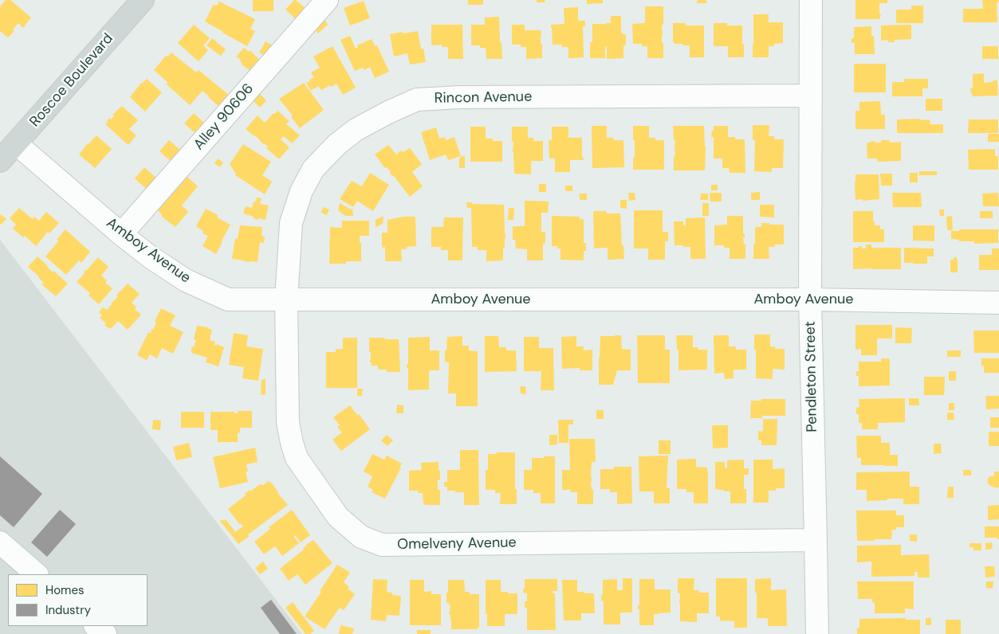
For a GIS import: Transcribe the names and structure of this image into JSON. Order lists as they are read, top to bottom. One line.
{"streets":{"main road":["Roscoe Boulevard"],"street":["Rincon Avenue","Alley 90606","Amboy Avenue","Pendleton Street","Omelveny Avenue"]},"crossings":[["Roscoe Boulevard","Amboy Avenue"],["Rincon Avenue","Amboy Avenue"],["Rincon Avenue","Pendleton Street"],["Rincon Avenue","Omelveny Avenue"],["Alley 90606","Amboy Avenue"],["Amboy Avenue","Pendleton Street"],["Amboy Avenue","Omelveny Avenue"],["Pendleton Street","Omelveny Avenue"]],"legend":["Homes","Industry"]}
